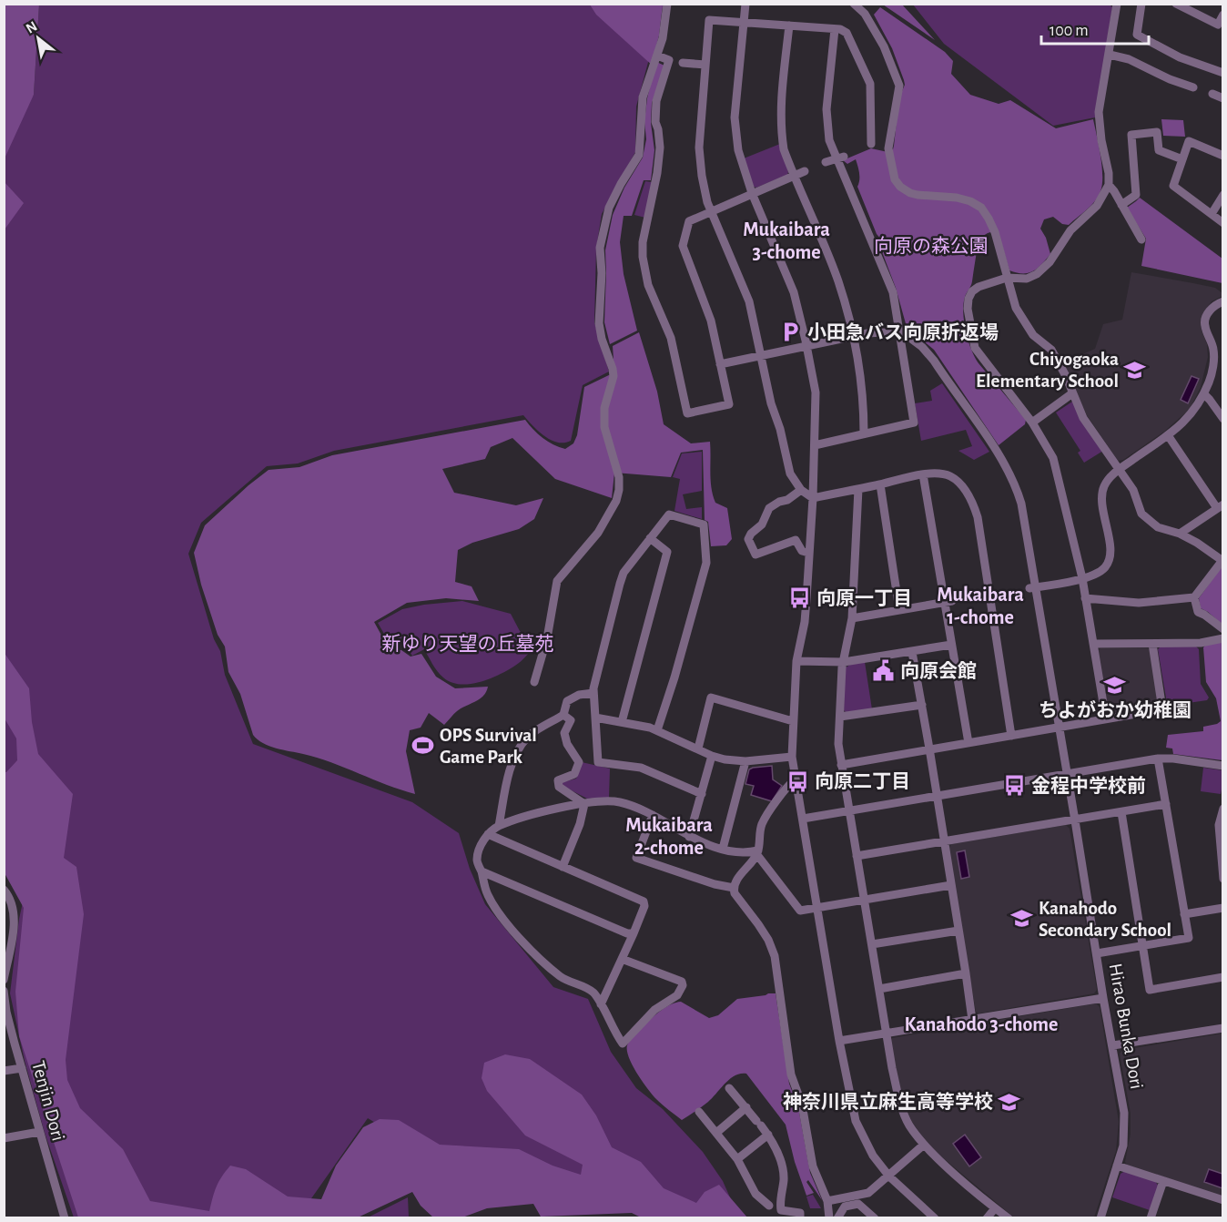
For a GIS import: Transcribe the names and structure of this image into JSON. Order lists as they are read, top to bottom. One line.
{"streets":{"street":["Hirao Bunka Dori","Tenjin Dori"]},"districts":["Mukaibara 3-chome","Mukaibara 1-chome","Mukaibara 2-chome","Kanahodo 3-chome"],"parks":["向原の森公園","新ゆり天望の丘墓苑"],"places":{"parking":["小田急バス向原折返場"],"school or university":["Chiyogaoka Elementary School","ちよがおか幼稚園","Kanahodo Secondary School","神奈川県立麻生高等学校"],"bus stop":["向原一丁目","向原二丁目","金程中学校前"],"public building":["向原会館"],"sports":["OPS Survival Game Park"]},"scale_bar":"100 m","north":"top left"}
